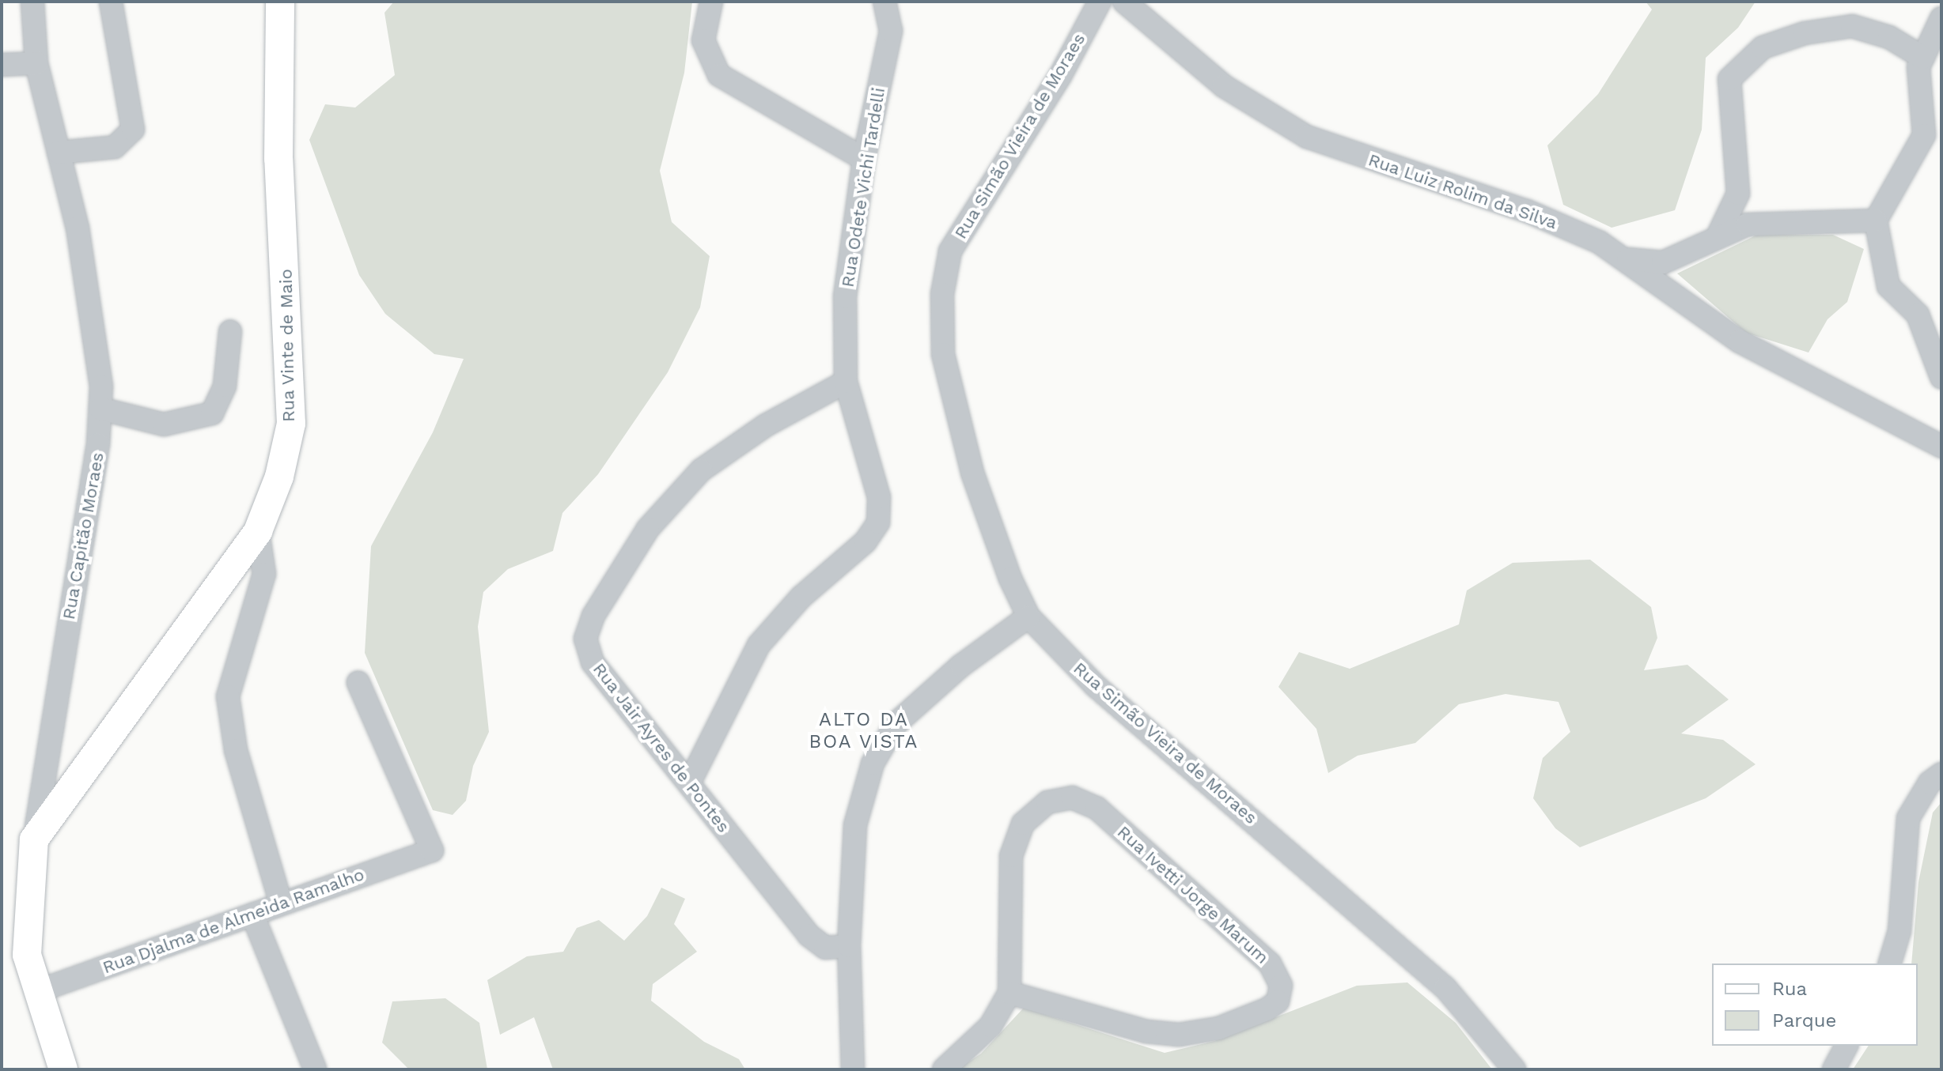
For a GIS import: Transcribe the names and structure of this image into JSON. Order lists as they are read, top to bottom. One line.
{"streets":{"main road":["Rua Vinte de Maio","Rua Capitão Moraes"],"street":["Rua Simão Vieira de Moraes","Rua Odete Vichi Tardelli","Rua Luiz Rolim da Silva","Rua Jair Ayres de Pontes","Rua Ivetti Jorge Marum","Rua Djalma de Almeida Ramalho"]},"crossings":[["Rua Odete Vichi Tardelli","Rua Jair Ayres de Pontes"],["Rua Vinte de Maio","Rua Capitão Moraes"],["Rua Capitão Moraes","Rua Djalma de Almeida Ramalho"]],"districts":["ALTO DA BOA VISTA"],"legend":["Rua","Parque"]}
